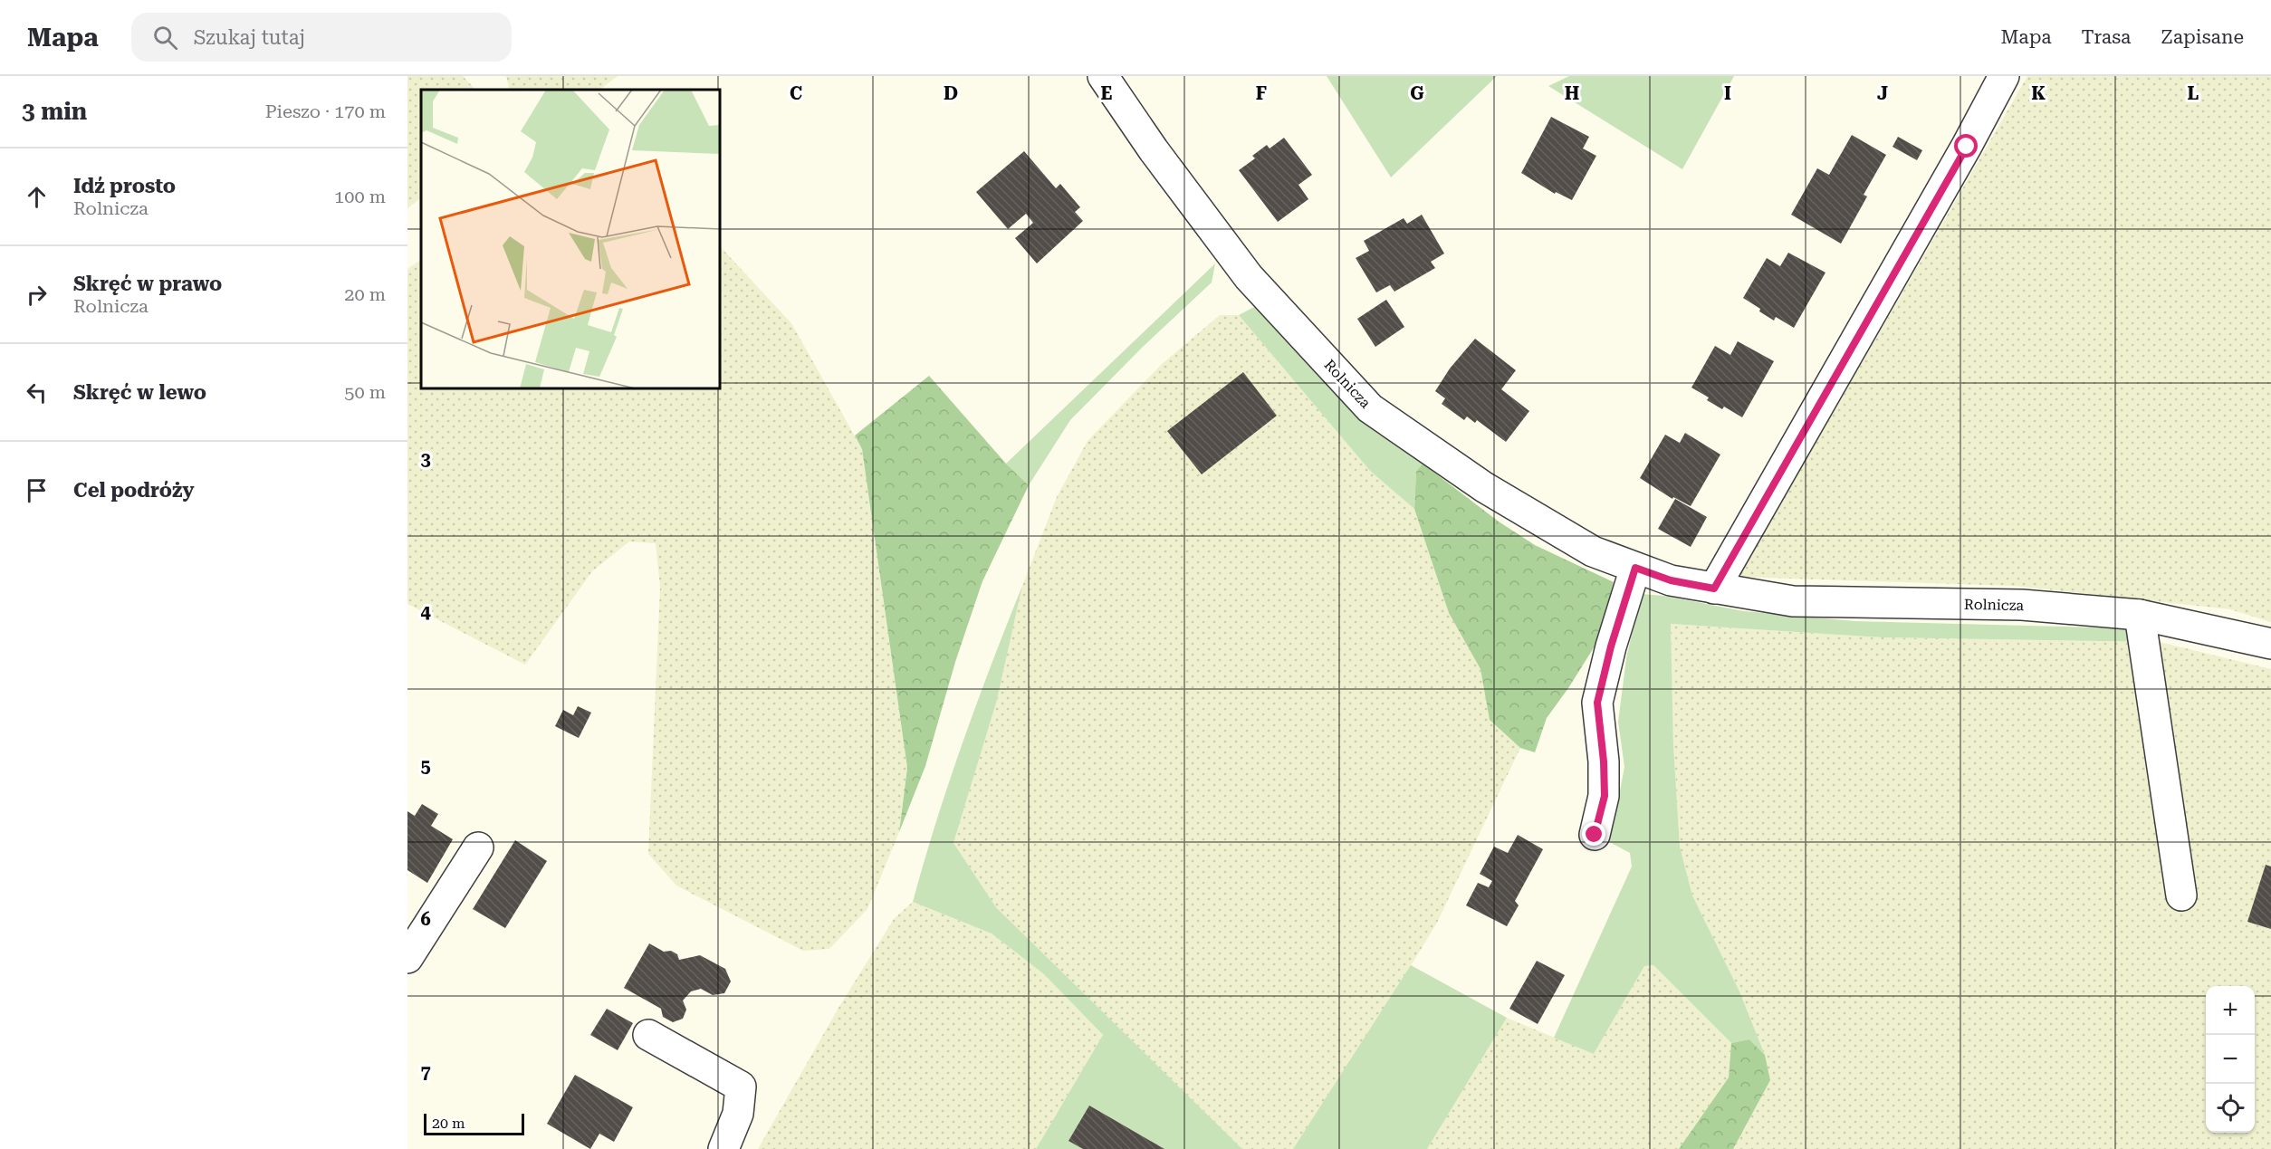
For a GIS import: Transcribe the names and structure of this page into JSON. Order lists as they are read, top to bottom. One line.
{"streets":{"street":["Rolnicza"]},"scale_bar":"20 m","page":{"header":"Mapa","search":"Szukaj tutaj","nav":["Mapa","Trasa","Zapisane"],"heading":["3 min","Pieszo · 170 m"],"list":[["Idź prosto","Rolnicza","100 m"],["Skręć w prawo","Rolnicza","20 m"],["Skręć w lewo","50 m"],"Cel podróży"],"map_buttons":["+","−"],"scale":"20 m"},"grid":{"columns":["C","D","E","F","G","H","I","J","K","L"],"rows":["3","4","5","6","7"]}}
